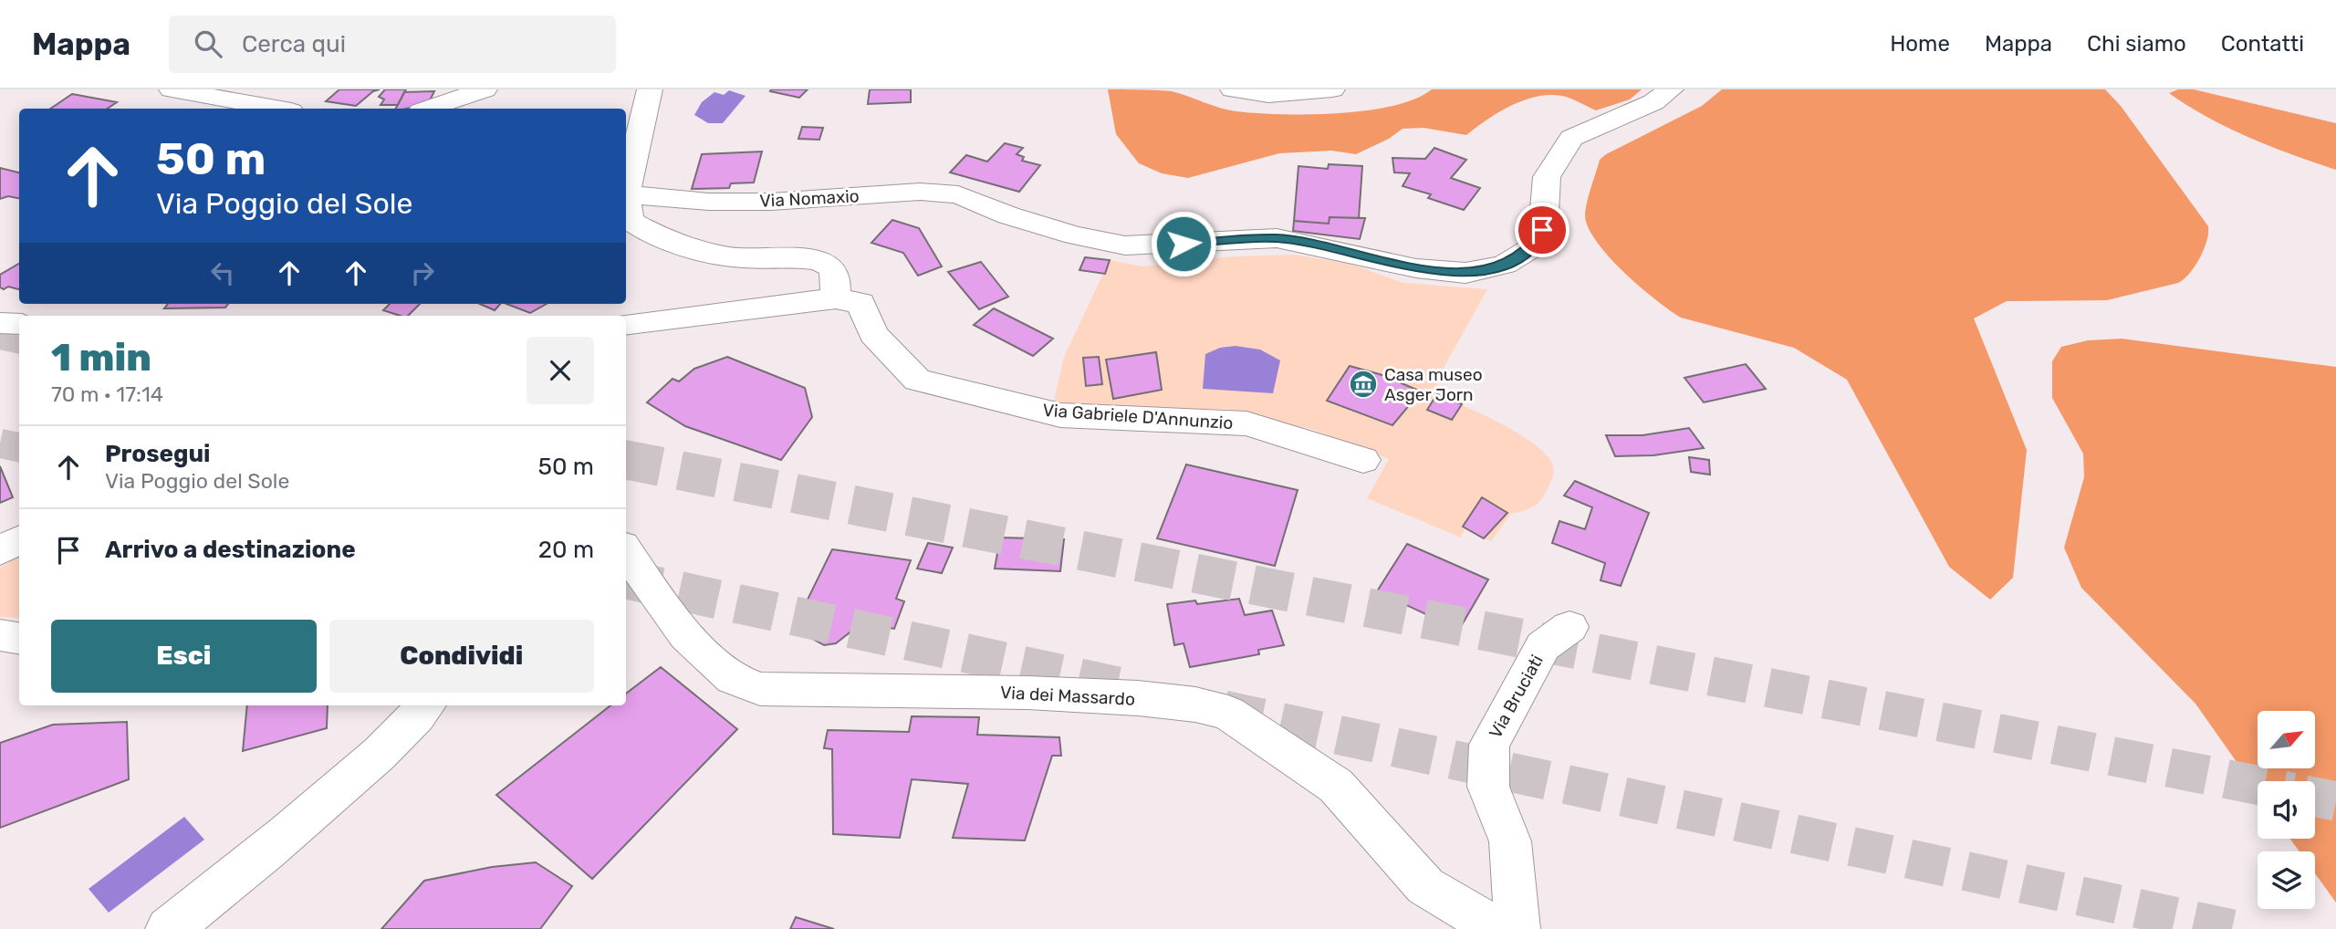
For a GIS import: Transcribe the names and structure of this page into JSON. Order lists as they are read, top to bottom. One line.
{"streets":{"street":["Via Nomaxio","Via Gabriele D'Annunzio","Via dei Massardo","Via Bruciati"]},"places":{"museum":["Casa museo Asger Jorn"]},"north":"top right","page":{"header":"Mappa","search":"Cerca qui","nav":["Home","Mappa","Chi siamo","Contatti"],"turn":["50 m","Via Poggio del Sole"],"heading":["1 min","70 m · 17:14"],"list":[{"name":"Prosegui","note":"Via Poggio del Sole","value":"50 m"},{"name":"Arrivo a destinazione","value":"20 m"}],"buttons":["Esci","Condividi"]}}
